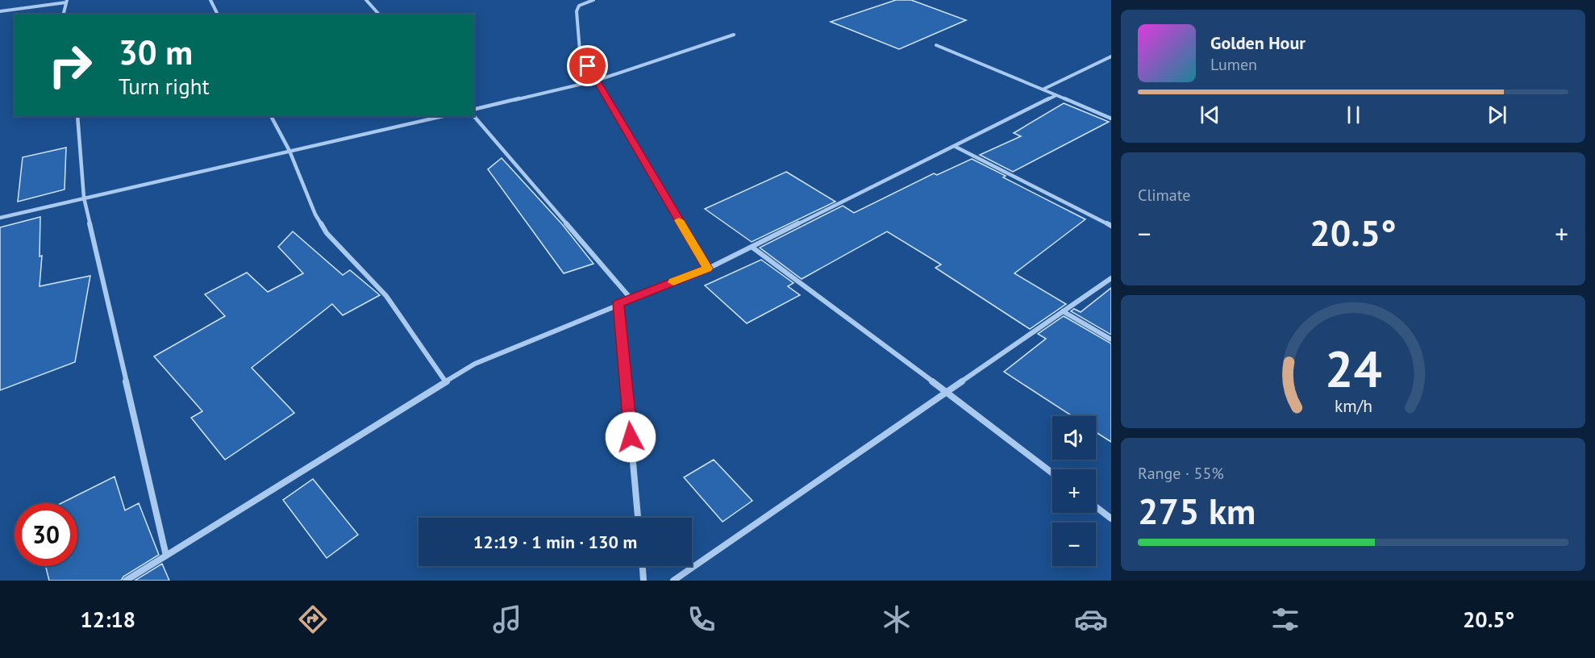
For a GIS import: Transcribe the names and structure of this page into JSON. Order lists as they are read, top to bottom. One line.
{"page":{"turn":["30 m","Turn right"],"song":["Golden Hour","Lumen"],"tile":["Climate",["Range · 55%","275 km"]],"heat":["−","20.5°","+"],"map_buttons":["+","−"],"limit":"30","trip":"12:19 · 1 min · 130 m","tabs":["12:18","20.5°"],"gauge":["24","km/h"]}}
